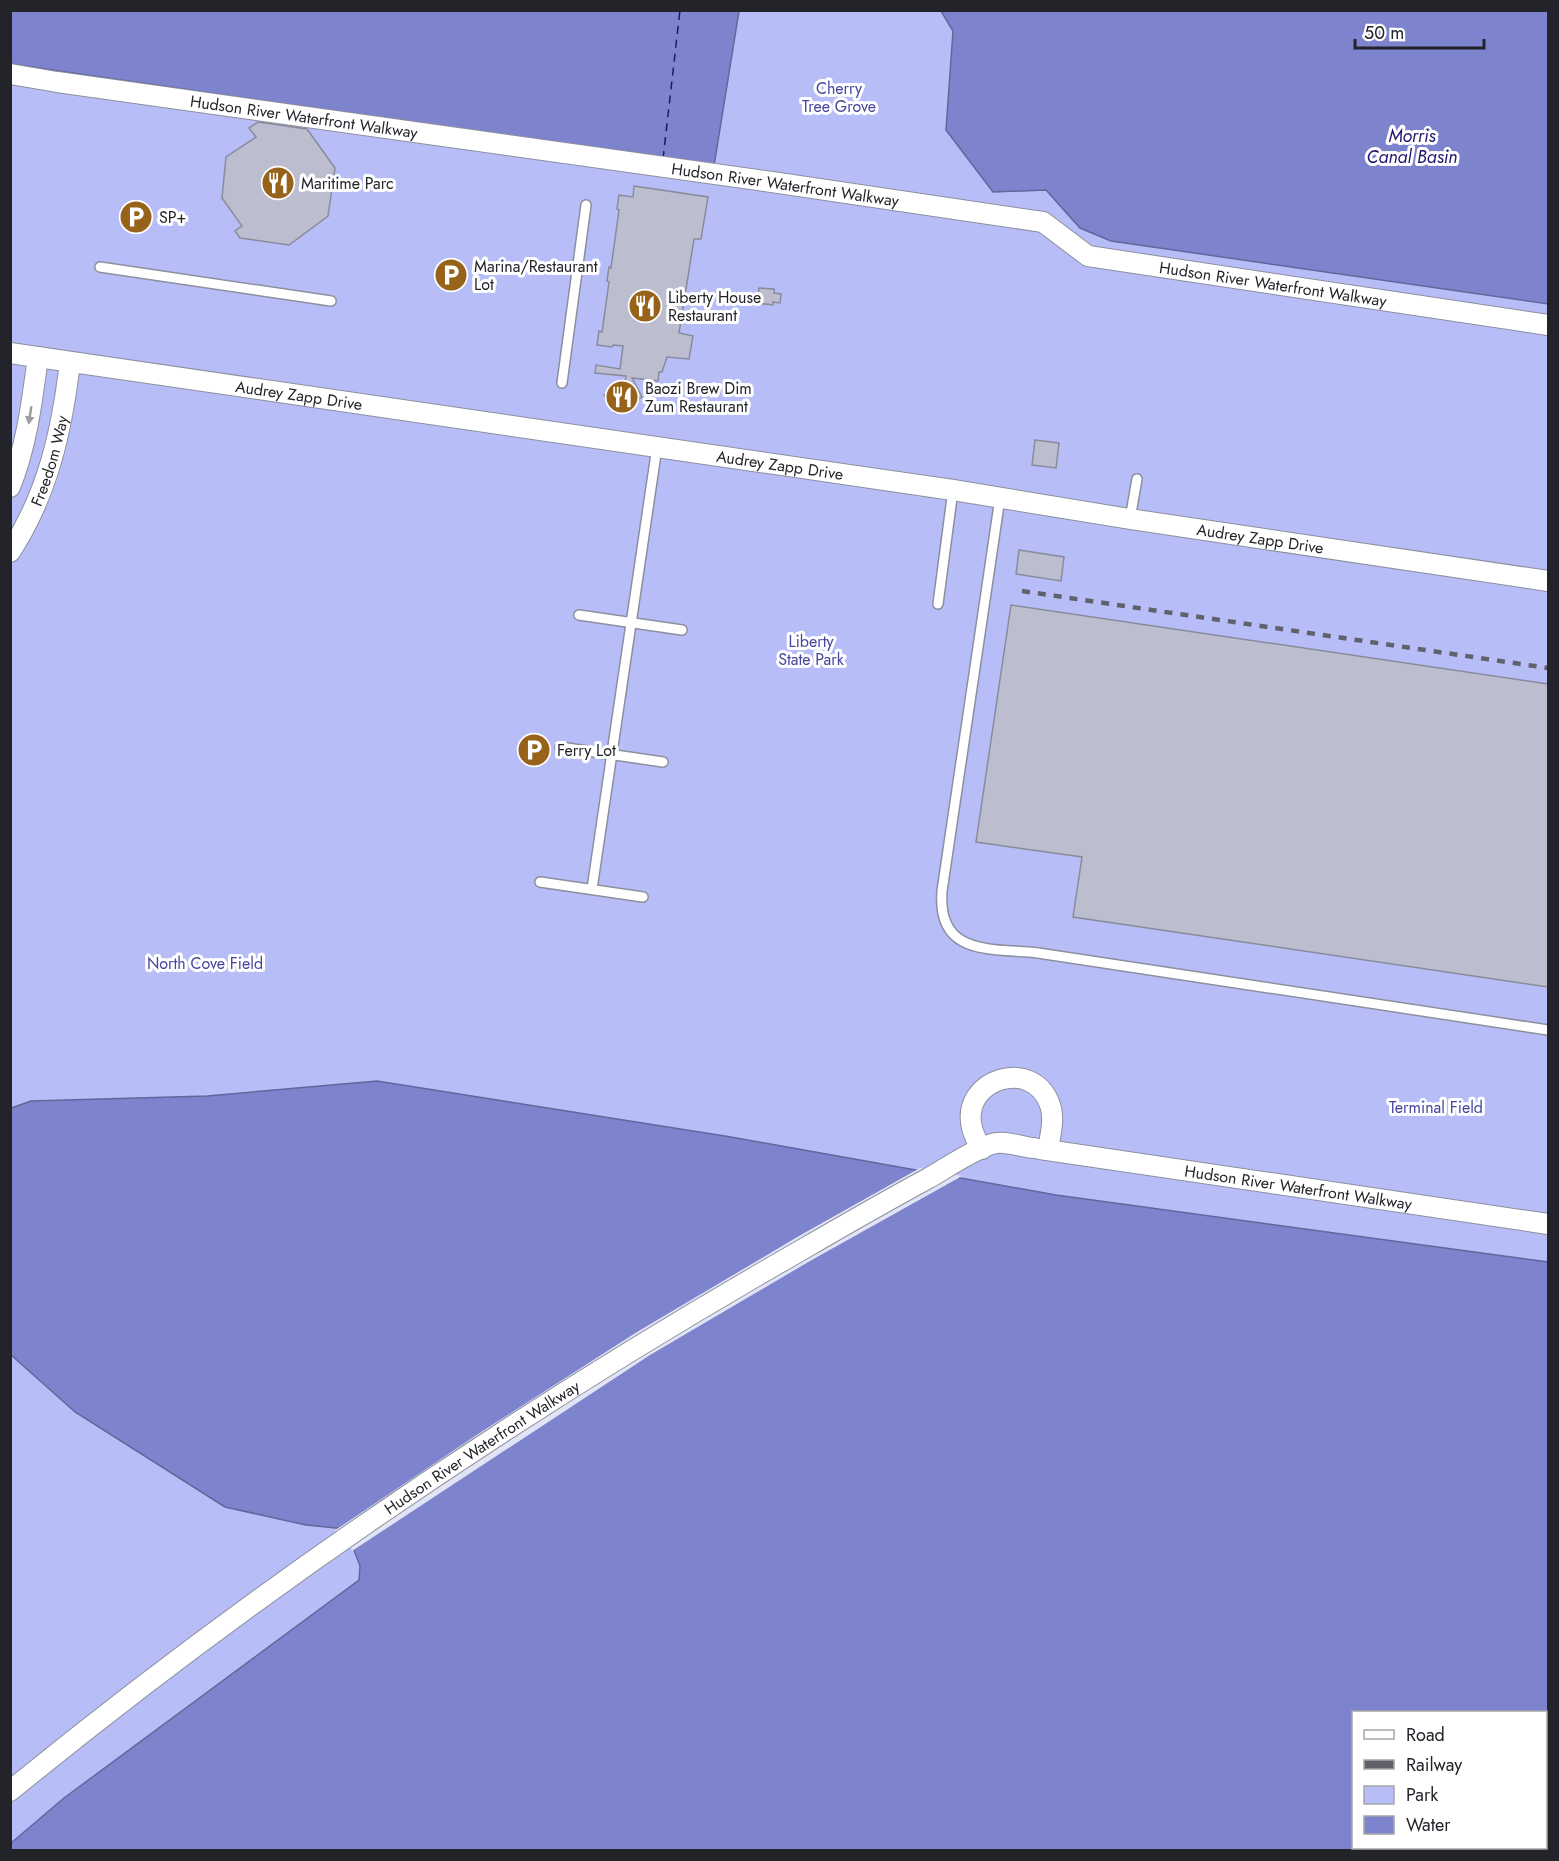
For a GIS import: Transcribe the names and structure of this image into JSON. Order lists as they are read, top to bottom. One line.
{"streets":{"street":["Hudson River Waterfront Walkway","Audrey Zapp Drive","Freedom Way"]},"crossings":[["Audrey Zapp Drive","Freedom Way"]],"water":["Morris Canal Basin"],"parks":["Cherry Tree Grove","Liberty State Park","North Cove Field","Terminal Field"],"places":{"restaurant":["Maritime Parc","Liberty House Restaurant","Baozi Brew Dim Zum Restaurant"],"parking":["SP+","Marina/Restaurant Lot","Ferry Lot"]},"legend":["Road","Railway","Park","Water"],"scale_bar":"50 m"}
